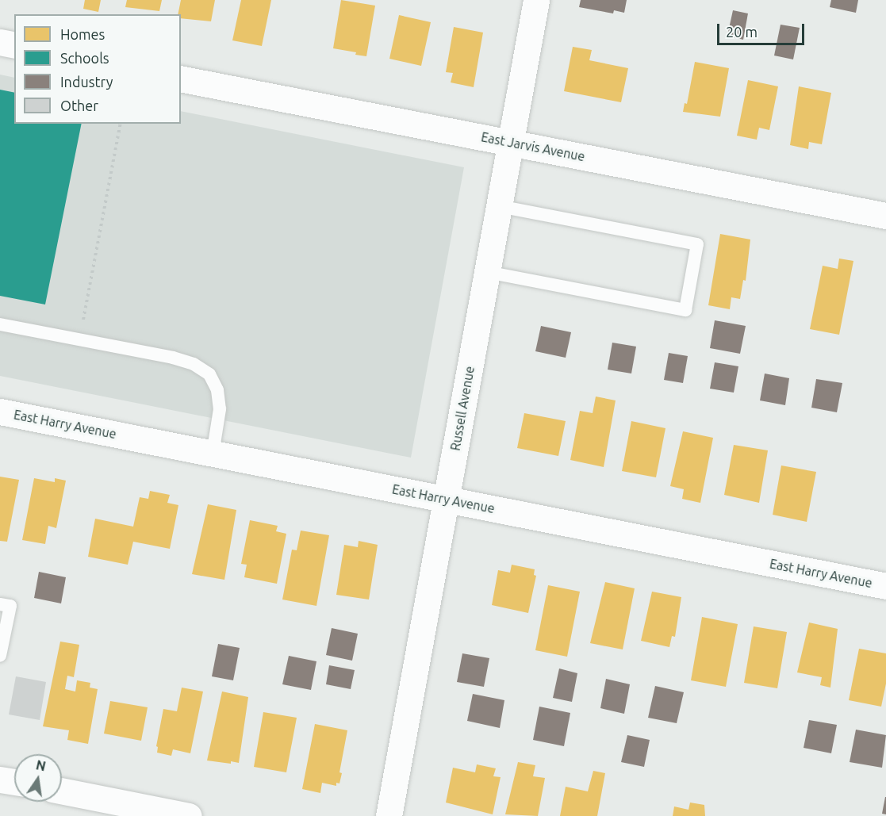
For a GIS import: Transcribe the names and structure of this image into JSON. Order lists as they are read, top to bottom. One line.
{"streets":{"street":["East Jarvis Avenue","Russell Avenue","East Harry Avenue"]},"crossings":[["East Jarvis Avenue","Russell Avenue"],["Russell Avenue","East Harry Avenue"]],"legend":["Homes","Schools","Industry","Other"],"scale_bar":"20 m","north":"top"}
